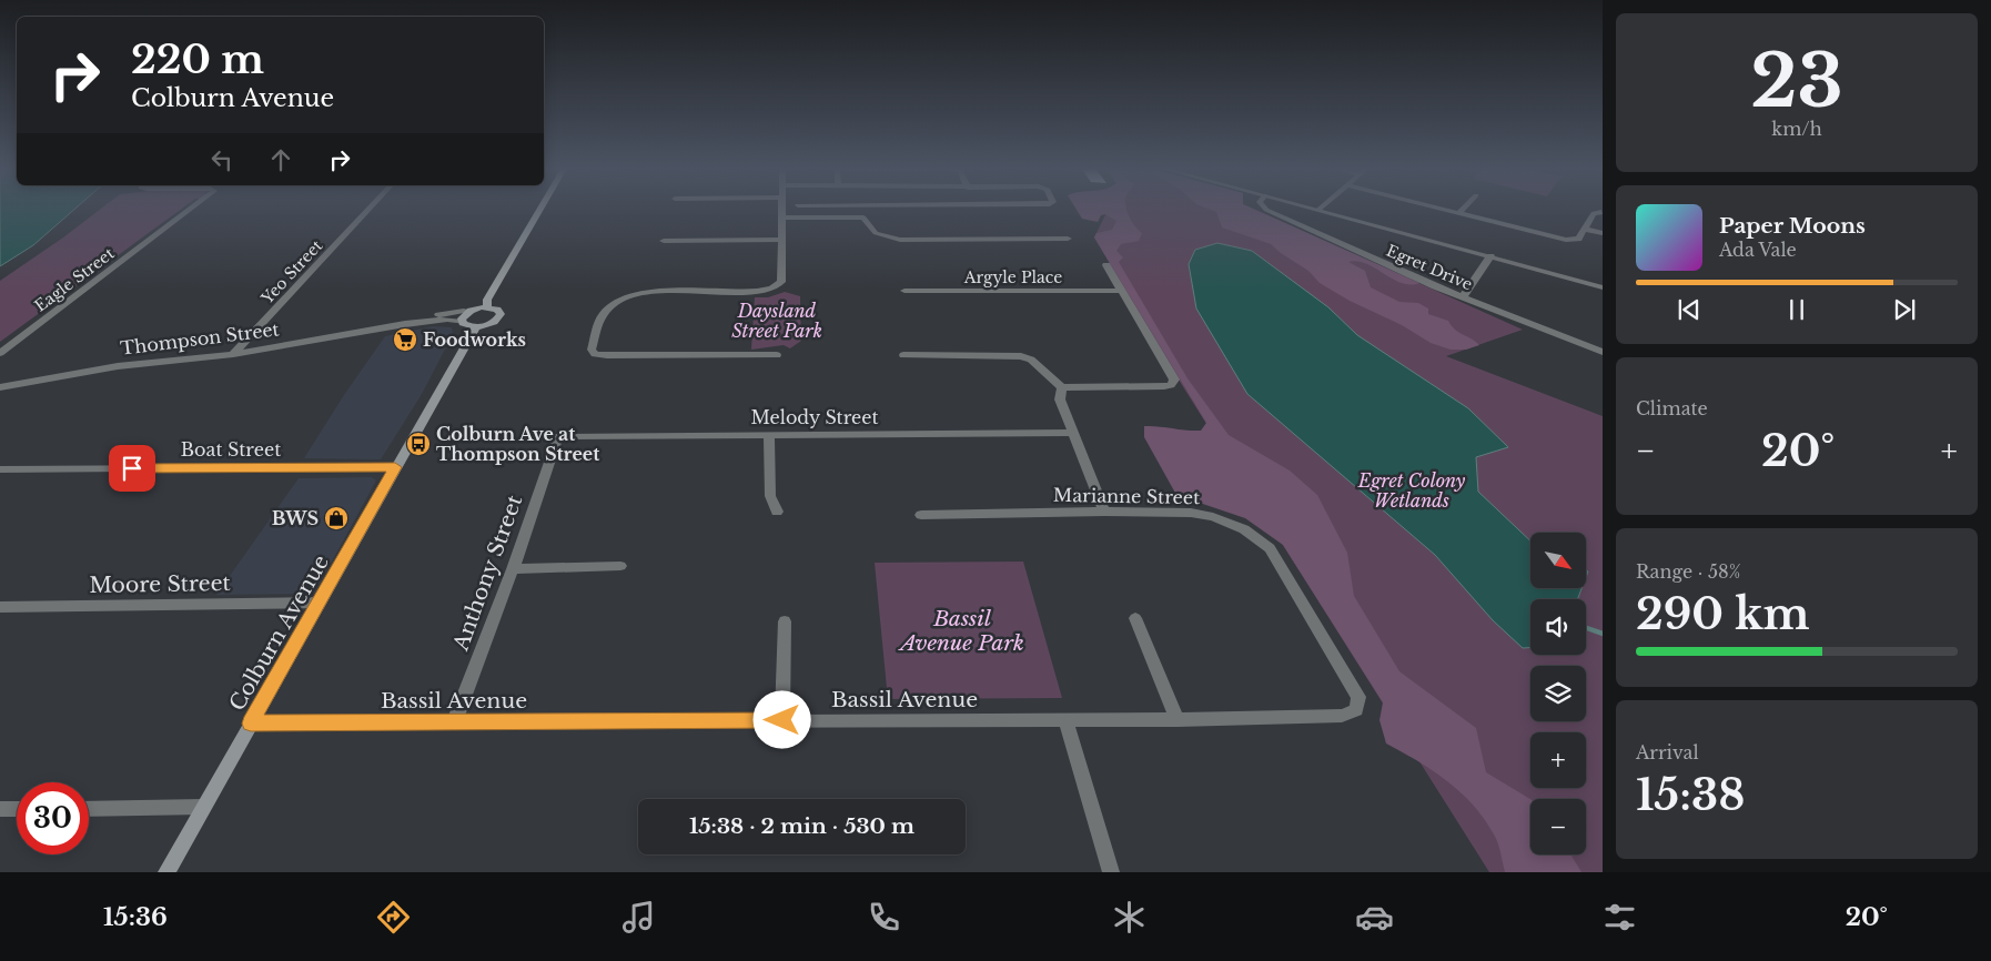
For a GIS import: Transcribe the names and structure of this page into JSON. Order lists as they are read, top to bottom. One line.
{"streets":{"main road":["Colburn Avenue"],"street":["Egret Drive","Yeo Street","Argyle Place","Eagle Street","Thompson Street","Melody Street","Boat Street","Marianne Street","Anthony Street","Moore Street","Bassil Avenue"]},"crossings":[["Yeo Street","Thompson Street"],["Melody Street","Anthony Street"],["Boat Street","Colburn Avenue"],["Marianne Street","Bassil Avenue"],["Anthony Street","Bassil Avenue"],["Moore Street","Colburn Avenue"],["Colburn Avenue","Bassil Avenue"]],"parks":["Daysland Street Park","Egret Colony Wetlands","Bassil Avenue Park"],"places":{"supermarket":["Foodworks"],"bus stop":["Colburn Ave at Thompson Street"],"shop":["BWS"]},"north":"bottom right","page":{"tile":[["23","km/h"],"Climate",["Range · 58%","290 km"],["Arrival","15:38"]],"turn":["220 m","Colburn Avenue"],"song":["Paper Moons","Ada Vale"],"heat":["−","20°","+"],"map_buttons":["+","−"],"limit":"30","trip":"15:38 · 2 min · 530 m","tabs":["15:36","20°"]}}
